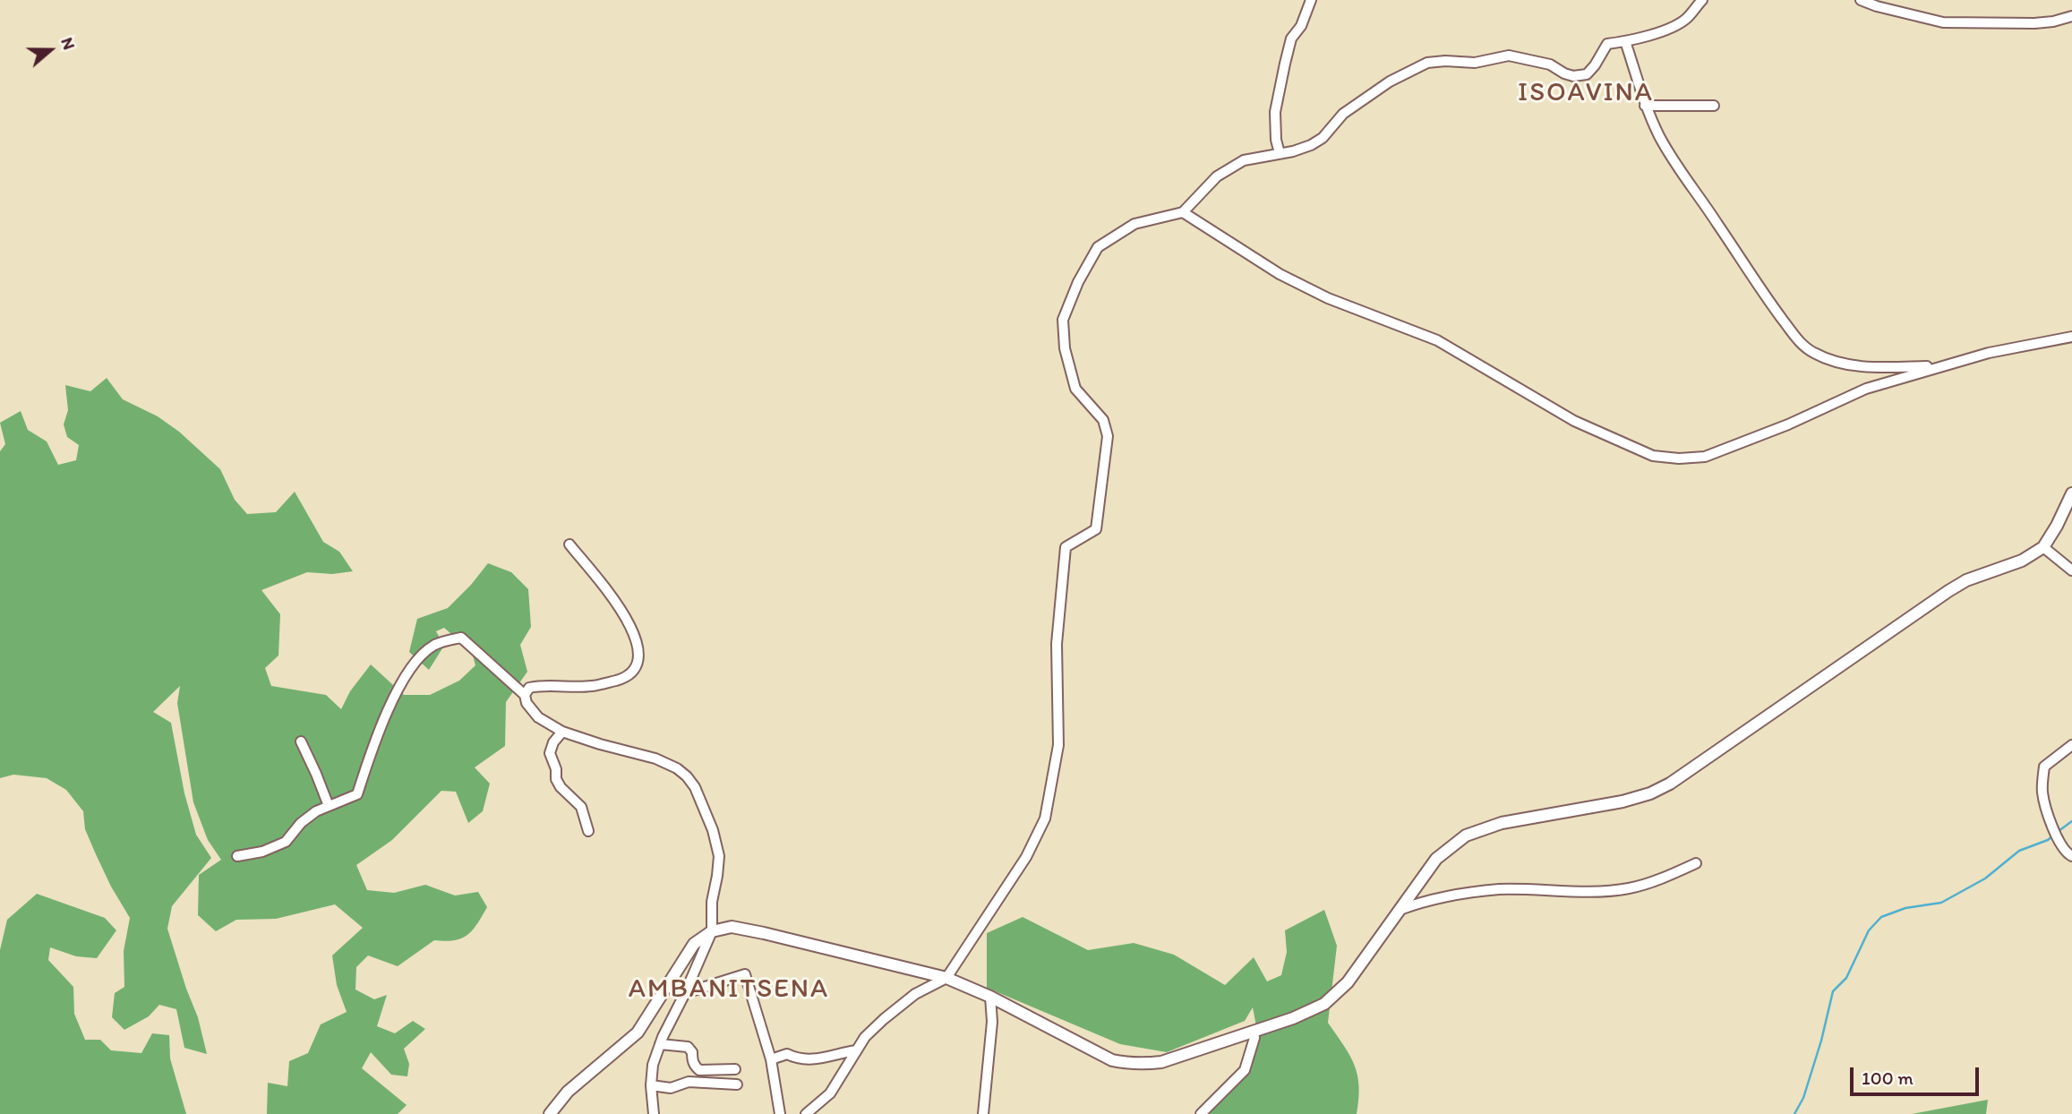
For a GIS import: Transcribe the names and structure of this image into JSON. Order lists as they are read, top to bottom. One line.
{"districts":["ISOAVINA","AMBANITSENA"],"scale_bar":"100 m","north":"right"}
